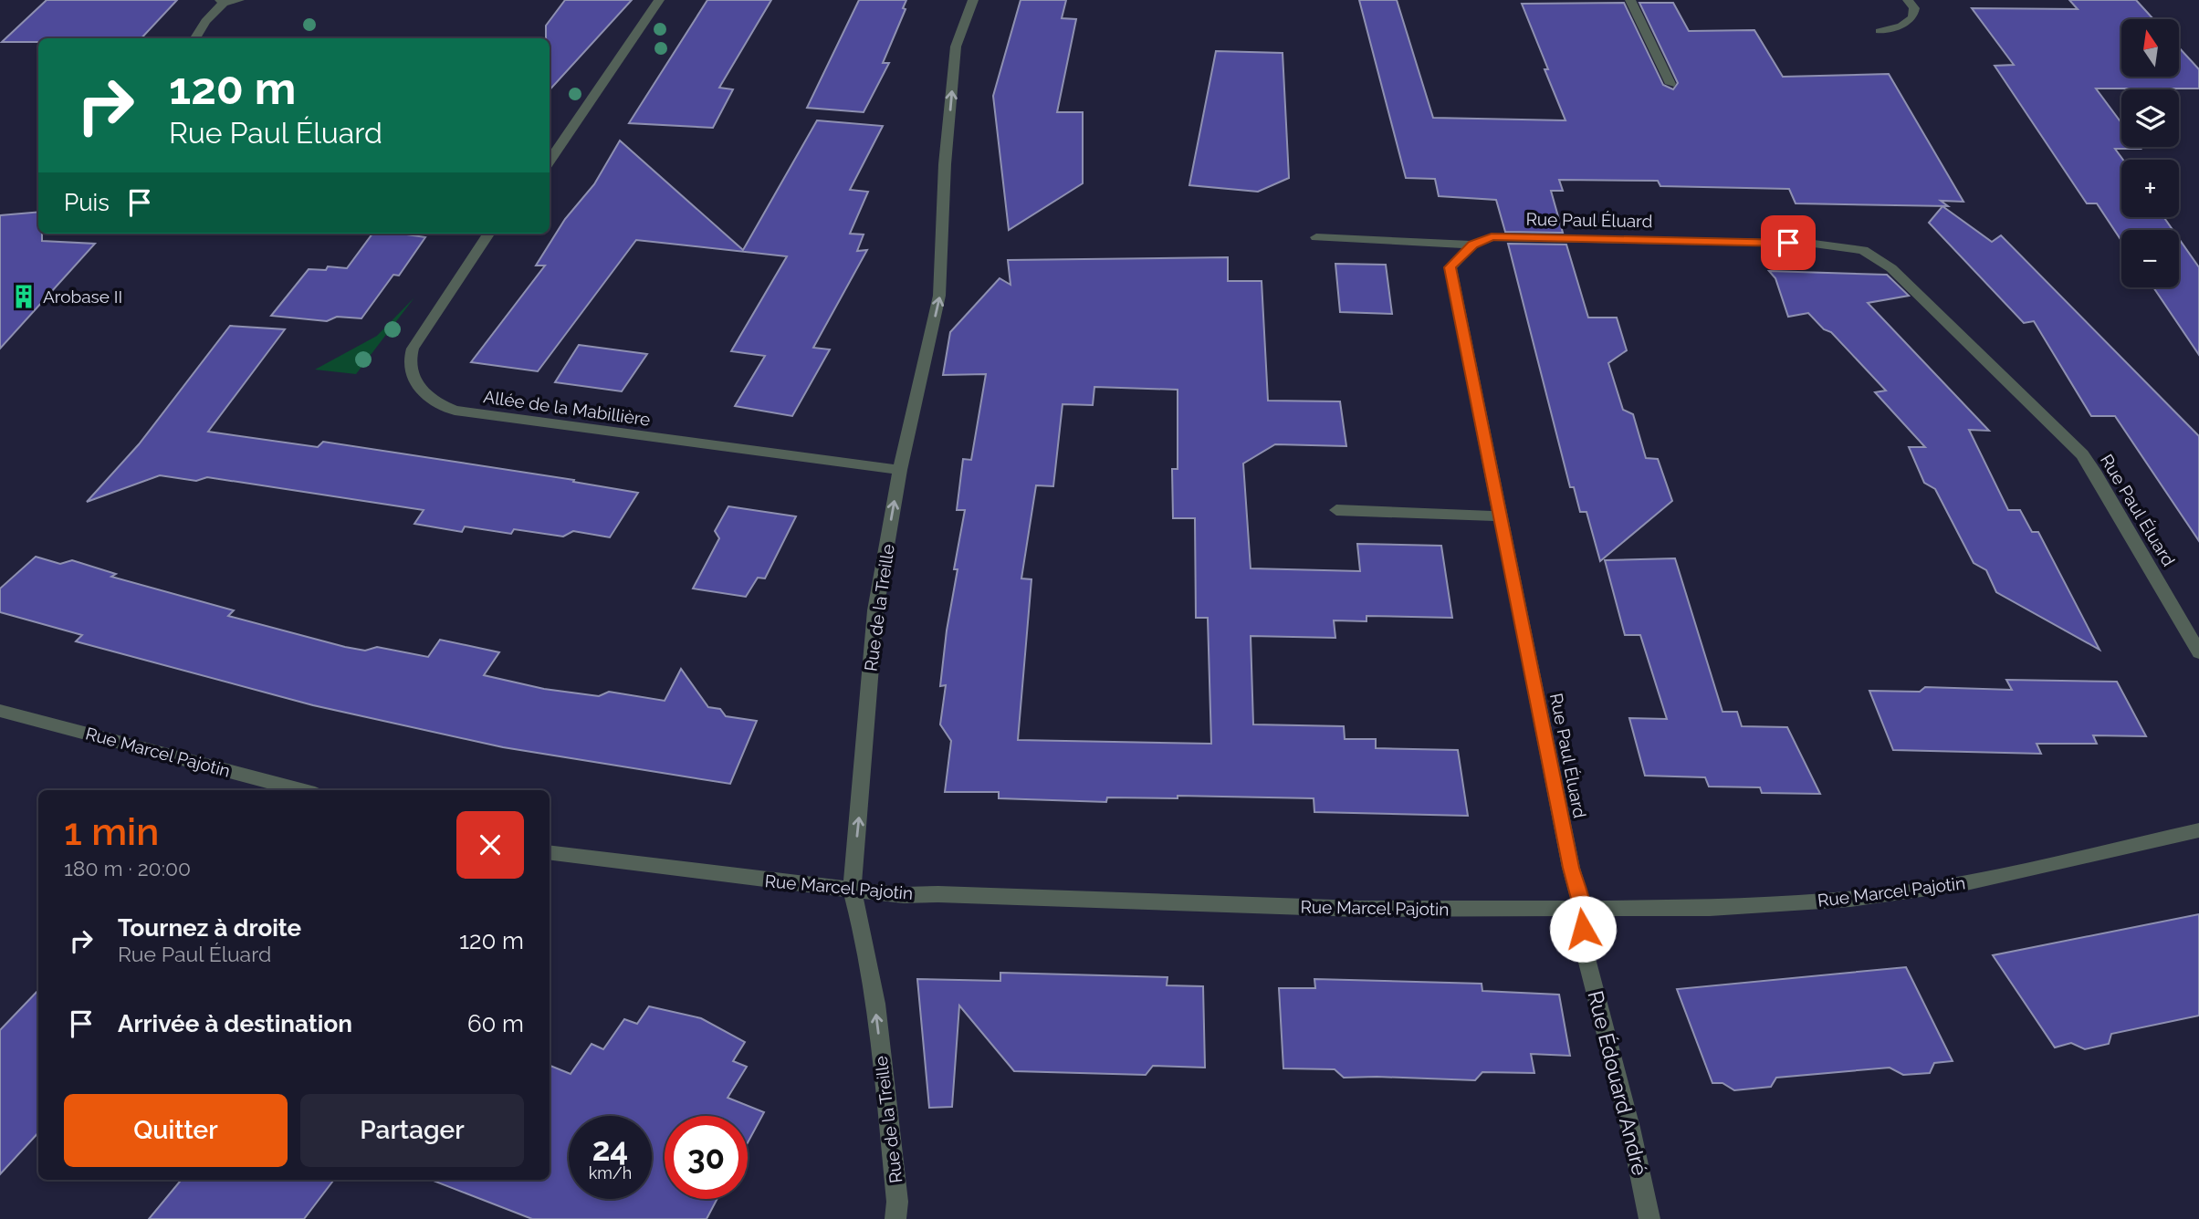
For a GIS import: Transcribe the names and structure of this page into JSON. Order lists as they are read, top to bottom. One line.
{"streets":{"street":["Rue Paul Éluard","Allée de la Mabillière","Rue de la Treille","Rue Marcel Pajotin","Rue Édouard André"]},"crossings":[["Rue Paul Éluard","Rue Marcel Pajotin"],["Rue Paul Éluard","Rue Édouard André"],["Allée de la Mabillière","Rue de la Treille"],["Rue de la Treille","Rue Marcel Pajotin"],["Rue Marcel Pajotin","Rue Édouard André"]],"one_way":["Rue de la Treille"],"places":{"building":["Arobase II"]},"north":"top","page":{"map_buttons":["+","−"],"turn":["120 m","Rue Paul Éluard"],"then":"Puis","heading":["1 min","180 m · 20:00"],"list":[{"name":"Tournez à droite","note":"Rue Paul Éluard","value":"120 m"},{"name":"Arrivée à destination","value":"60 m"}],"buttons":["Quitter","Partager"],"speed":"24 km/h","limit":"30"}}
